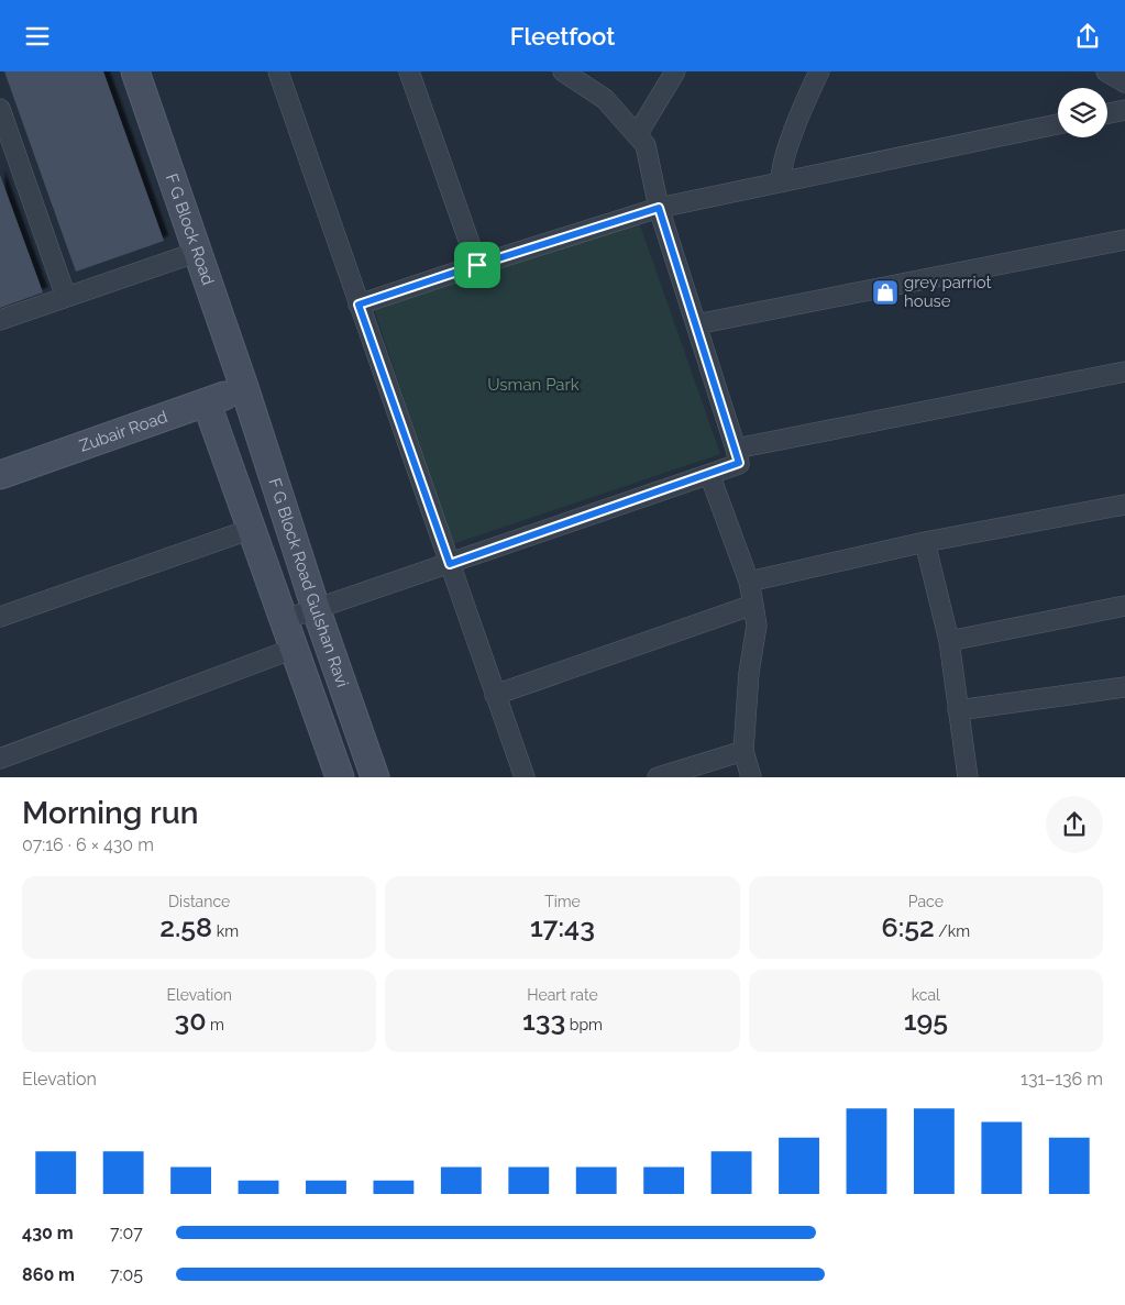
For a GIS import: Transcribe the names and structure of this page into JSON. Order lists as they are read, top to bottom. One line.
{"streets":{"street":["F G Block Road","Zubair Road","F G Block Road Gulshan Ravi"]},"crossings":[["F G Block Road","Zubair Road"],["F G Block Road","F G Block Road Gulshan Ravi"],["Zubair Road","F G Block Road Gulshan Ravi"]],"parks":["Usman Park"],"places":{"shop":["grey parriot house"]},"page":{"header":"Fleetfoot","heading":["Morning run","07:16 · 6 × 430 m"],"stats":[["Distance","2.58 km"],["Time","17:43"],["Pace","6:52 /km"],["Elevation","30 m"],["Heart rate","133 bpm"],["kcal","195"]],"chart":["Elevation","131–136 m"],"list":[{"name":"430 m","note":"7:07"},{"name":"860 m","note":"7:05"}]}}
